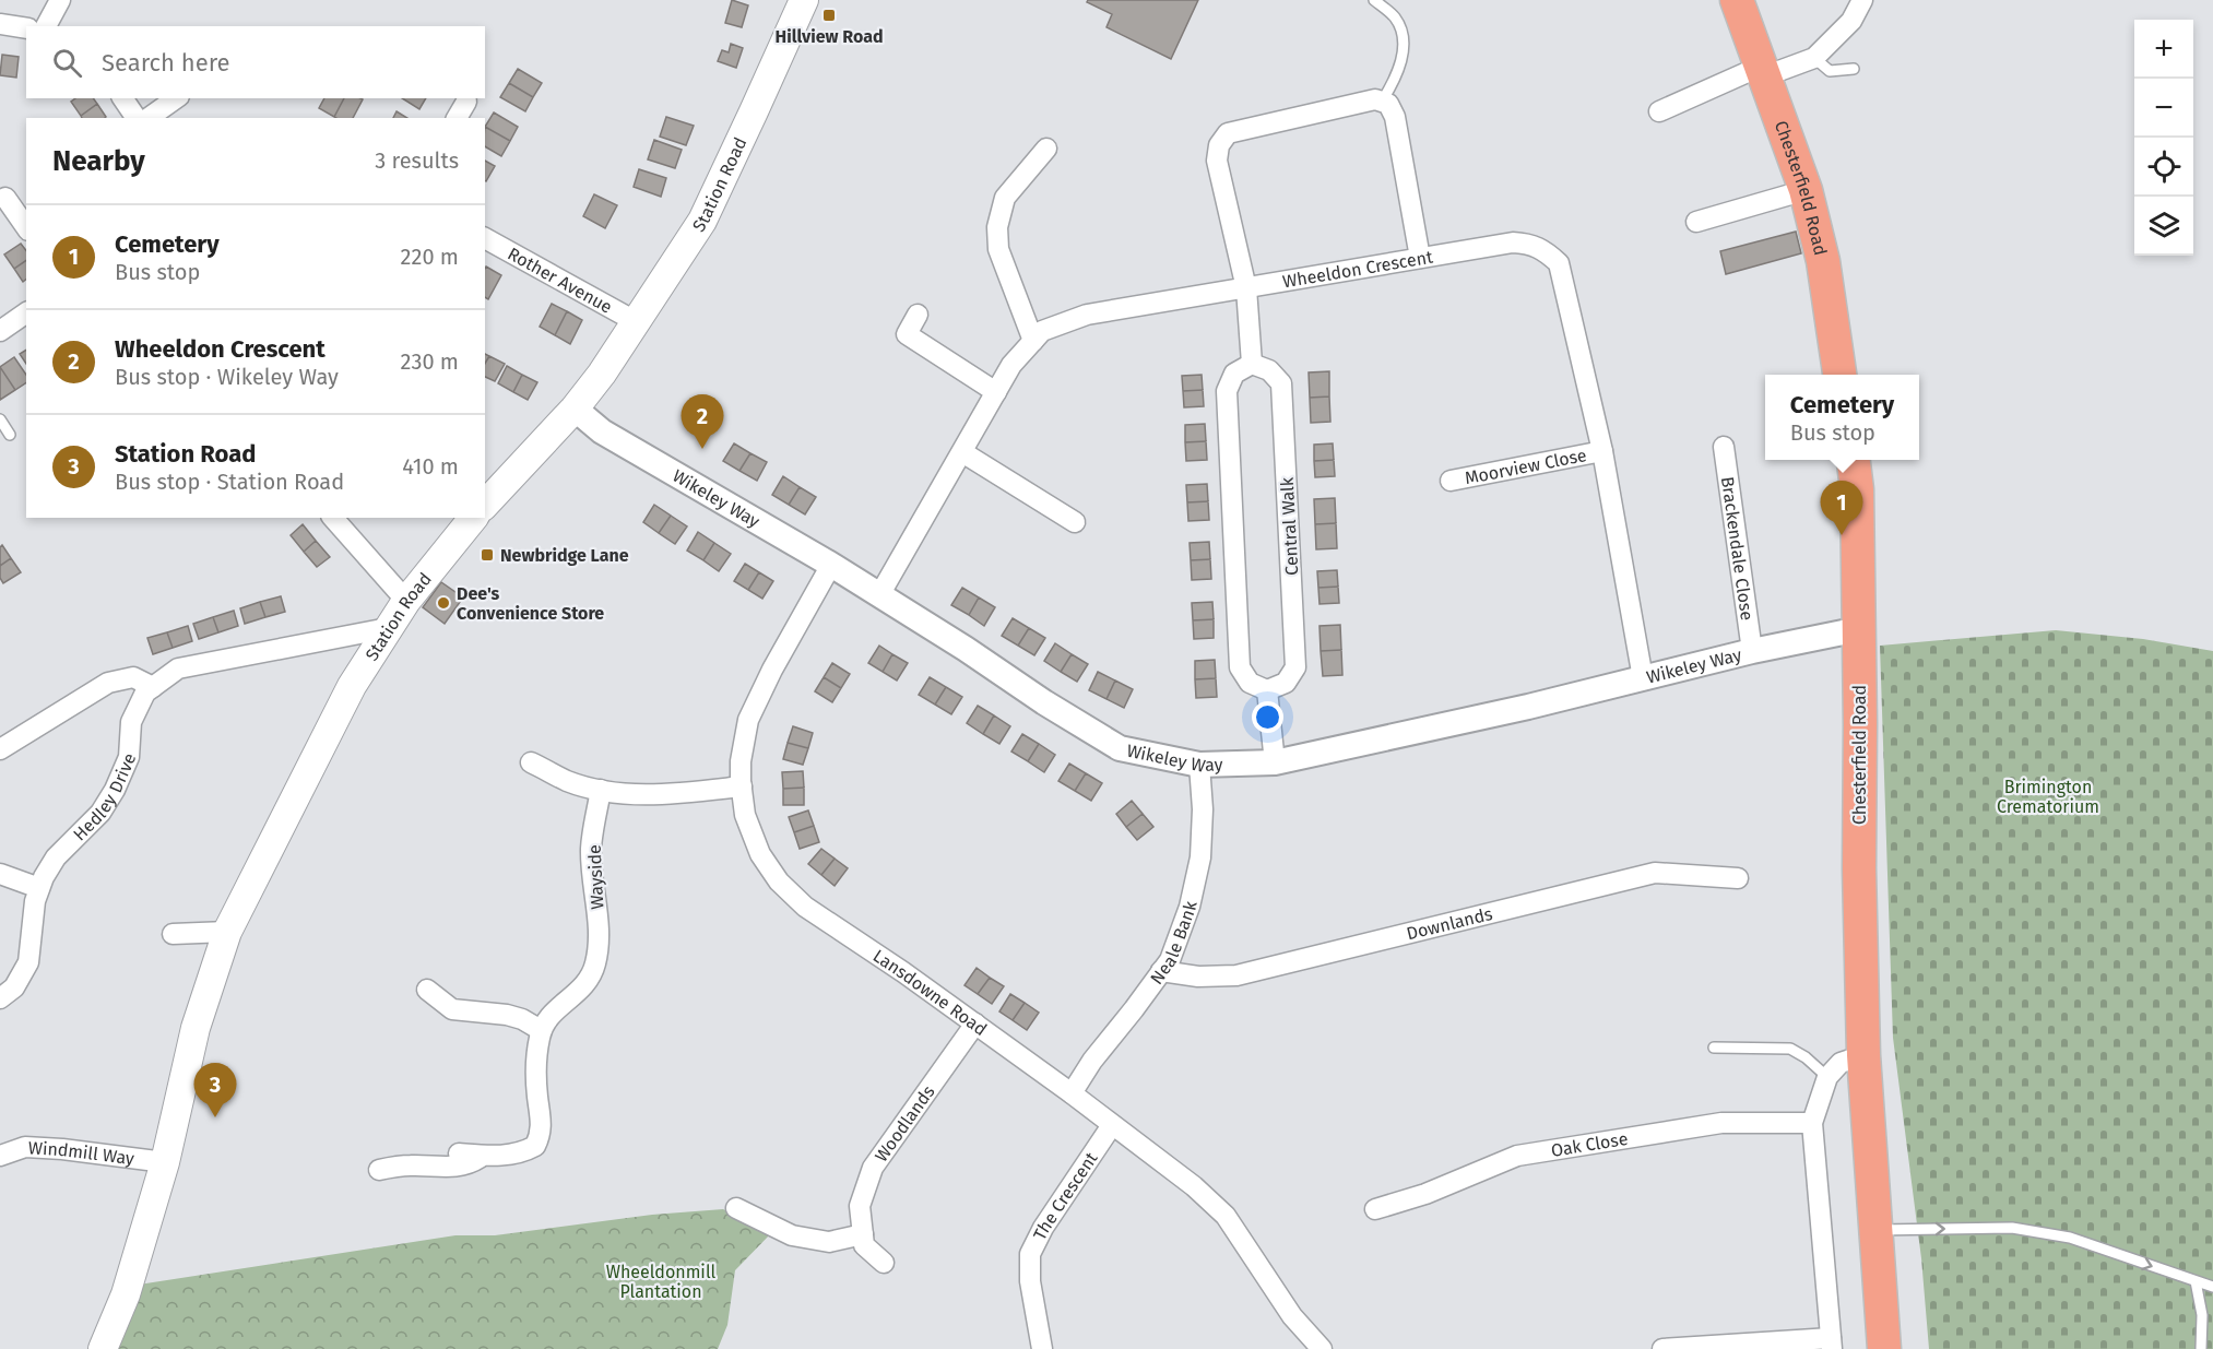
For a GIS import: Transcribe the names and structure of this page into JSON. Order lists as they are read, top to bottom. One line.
{"streets":{"highway":["Chesterfield Road"],"main road":["Station Road"],"street":["Wheeldon Crescent","Rother Avenue","Moorview Close","Wikeley Way","Central Walk","Brackendale Close","Hedley Drive","Wayside","Downlands","Neale Bank","Lansdowne Road","Woodlands","Oak Close","Windmill Way","The Crescent"]},"crossings":[["Station Road","Rother Avenue"],["Station Road","Wikeley Way"],["Station Road","Windmill Way"],["Chesterfield Road","Wikeley Way"],["Wheeldon Crescent","Moorview Close"],["Wheeldon Crescent","Wikeley Way"],["Wikeley Way","Brackendale Close"],["Wikeley Way","Neale Bank"],["Wikeley Way","Lansdowne Road"],["Downlands","Neale Bank"],["Neale Bank","Lansdowne Road"],["Lansdowne Road","Woodlands"],["Lansdowne Road","The Crescent"]],"parks":["Brimington Crematorium","Wheeldonmill Plantation"],"places":{"transit":["Hillview Road","Newbridge Lane"],"other":["Dee's Convenience Store"]},"page":{"map_buttons":["+","−"],"search":"Search here","heading":["Nearby","3 results"],"list":[{"mark":"1","name":"Cemetery","note":"Bus stop","value":"220 m"},{"mark":"2","name":"Wheeldon Crescent","note":"Bus stop · Wikeley Way","value":"230 m"},{"mark":"3","name":"Station Road","note":"Bus stop · Station Road","value":"410 m"}],"popup":["Cemetery","Bus stop"],"pins":["2","1","3"]}}
